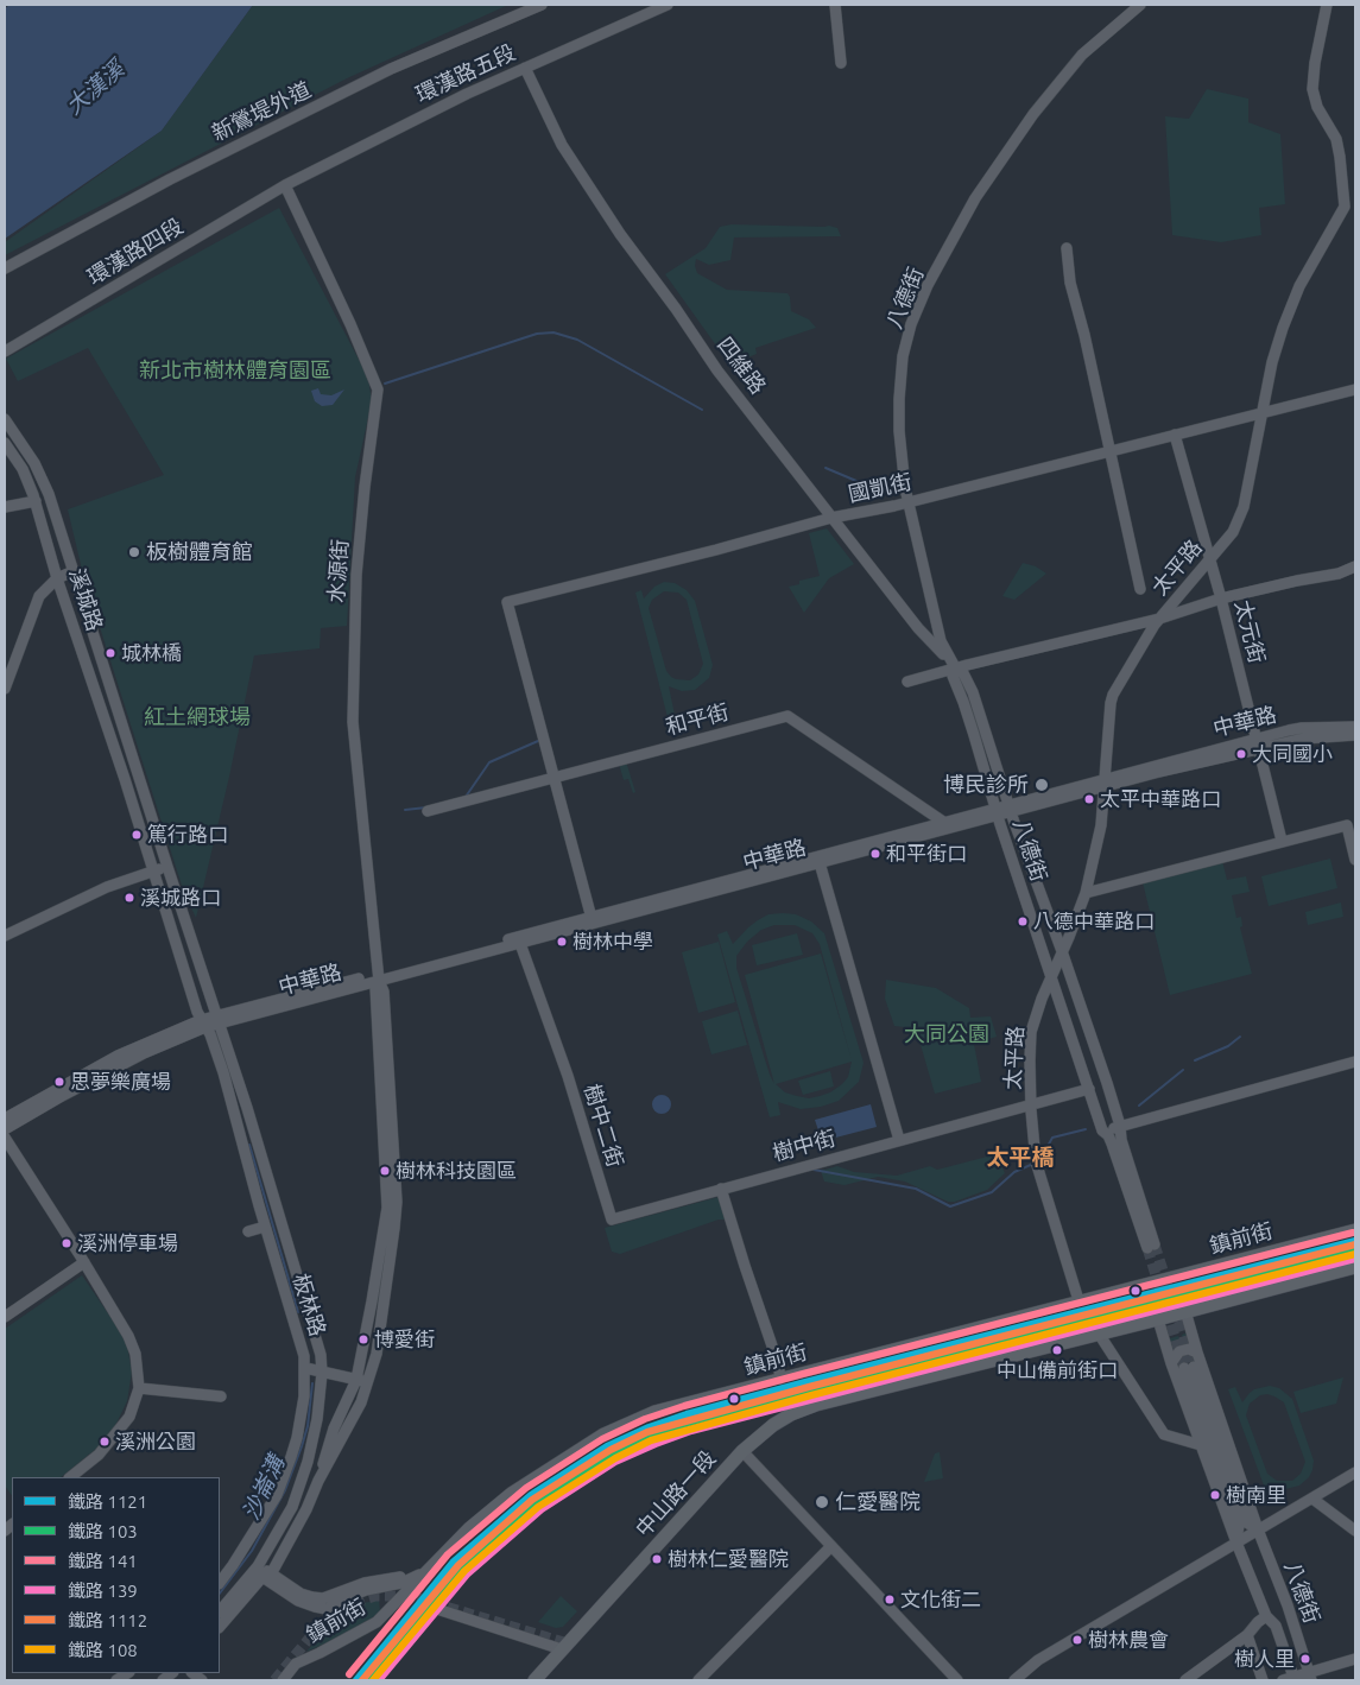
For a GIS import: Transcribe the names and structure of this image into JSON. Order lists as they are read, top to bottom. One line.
{"streets":{"main road":["中山路一段"],"street":["環漢路五段","新鶯堤外道","環漢路四段","八德街","四維路","國凱街","太平路","水源街","溪城路","太元街","和平街","中華路","樹中二街","樹中街","鎮前街","板林路"]},"crossings":[["環漢路五段","環漢路四段"],["環漢路五段","四維路"],["環漢路五段","水源街"],["環漢路四段","水源街"],["八德街","四維路"],["八德街","國凱街"],["八德街","太平路"],["八德街","中華路"],["八德街","樹中街"],["八德街","中山路一段"],["四維路","國凱街"],["國凱街","太平路"],["國凱街","太元街"],["國凱街","和平街"],["太平路","太元街"],["太平路","中華路"],["太平路","樹中街"],["太平路","鎮前街"],["水源街","中華路"],["溪城路","中華路"],["溪城路","板林路"],["太元街","中華路"],["和平街","中華路"],["中華路","樹中二街"],["中華路","板林路"],["樹中二街","樹中街"]],"districts":["太平橋"],"water":["大漢溪","沙崙溝"],"parks":["新北市樹林體育園區","紅土網球場","大同公園"],"places":["板樹體育館","城林橋","大同國小","博民診所","太平中華路口","篤行路口","和平街口","溪城路口","八德中華路口","樹林中學","思夢樂廣場","樹林科技園區","溪洲停車場","博愛街","中山備前街口","溪洲公園","樹南里","仁愛醫院","樹林仁愛醫院","文化街二","樹林農會","樹人里"],"lines":["rail line 141","rail line 1121","rail line 1112","rail line 103","rail line 108","rail line 139"],"legend":["鐵路 1121","鐵路 103","鐵路 141","鐵路 139","鐵路 1112","鐵路 108"]}
